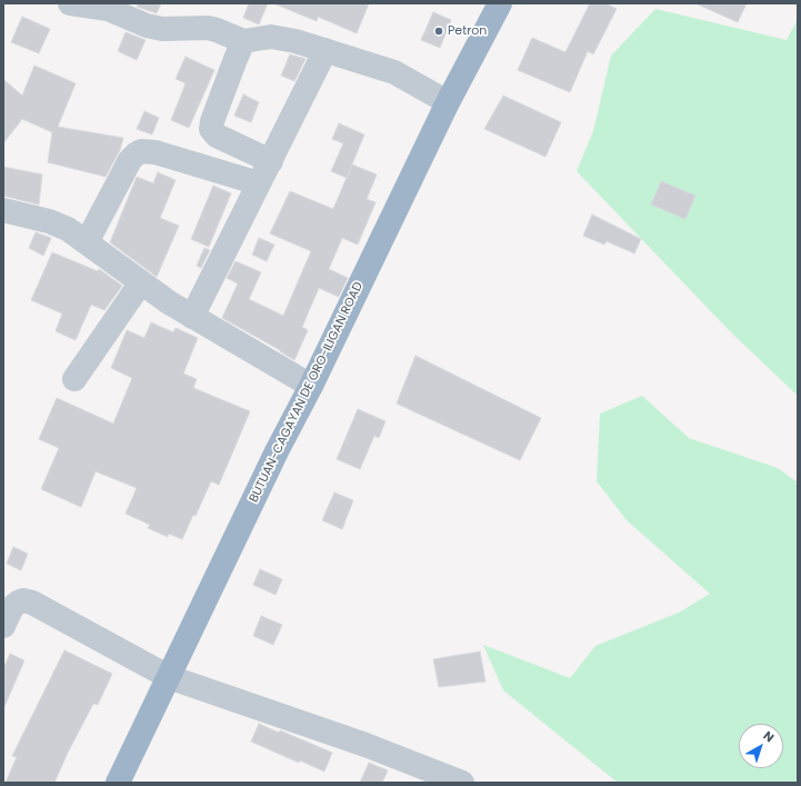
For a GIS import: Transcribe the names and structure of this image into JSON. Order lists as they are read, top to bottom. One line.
{"streets":{"highway":["BUTUAN-CAGAYAN DE ORO-ILIGAN ROAD"]},"places":["Petron"],"north":"top right"}
